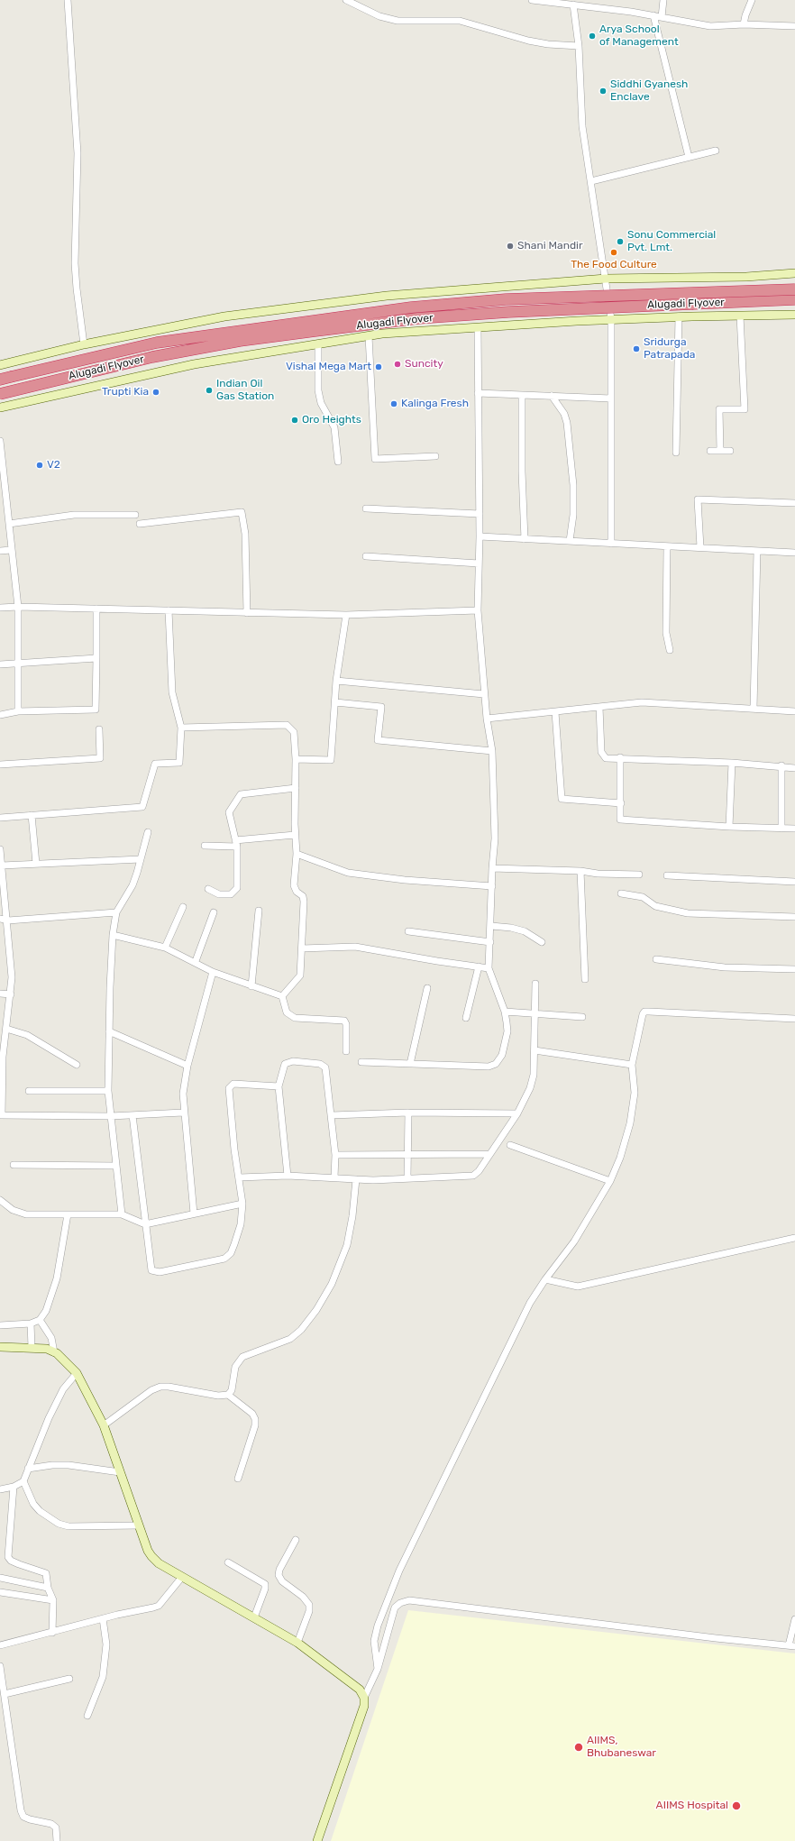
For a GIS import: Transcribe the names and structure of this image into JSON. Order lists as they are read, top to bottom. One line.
{"streets":{"highway":["Alugadi Flyover"]},"places":["Arya School of Management","Siddhi Gyanesh Enclave","Sonu Commercial Pvt. Lmt.","Shani Mandir","The Food Culture","Sridurga Patrapada","Suncity","Vishal Mega Mart","Indian Oil Gas Station","Trupti Kia","Kalinga Fresh","Oro Heights","V2","AIIMS, Bhubaneswar","AIIMS Hospital"]}
